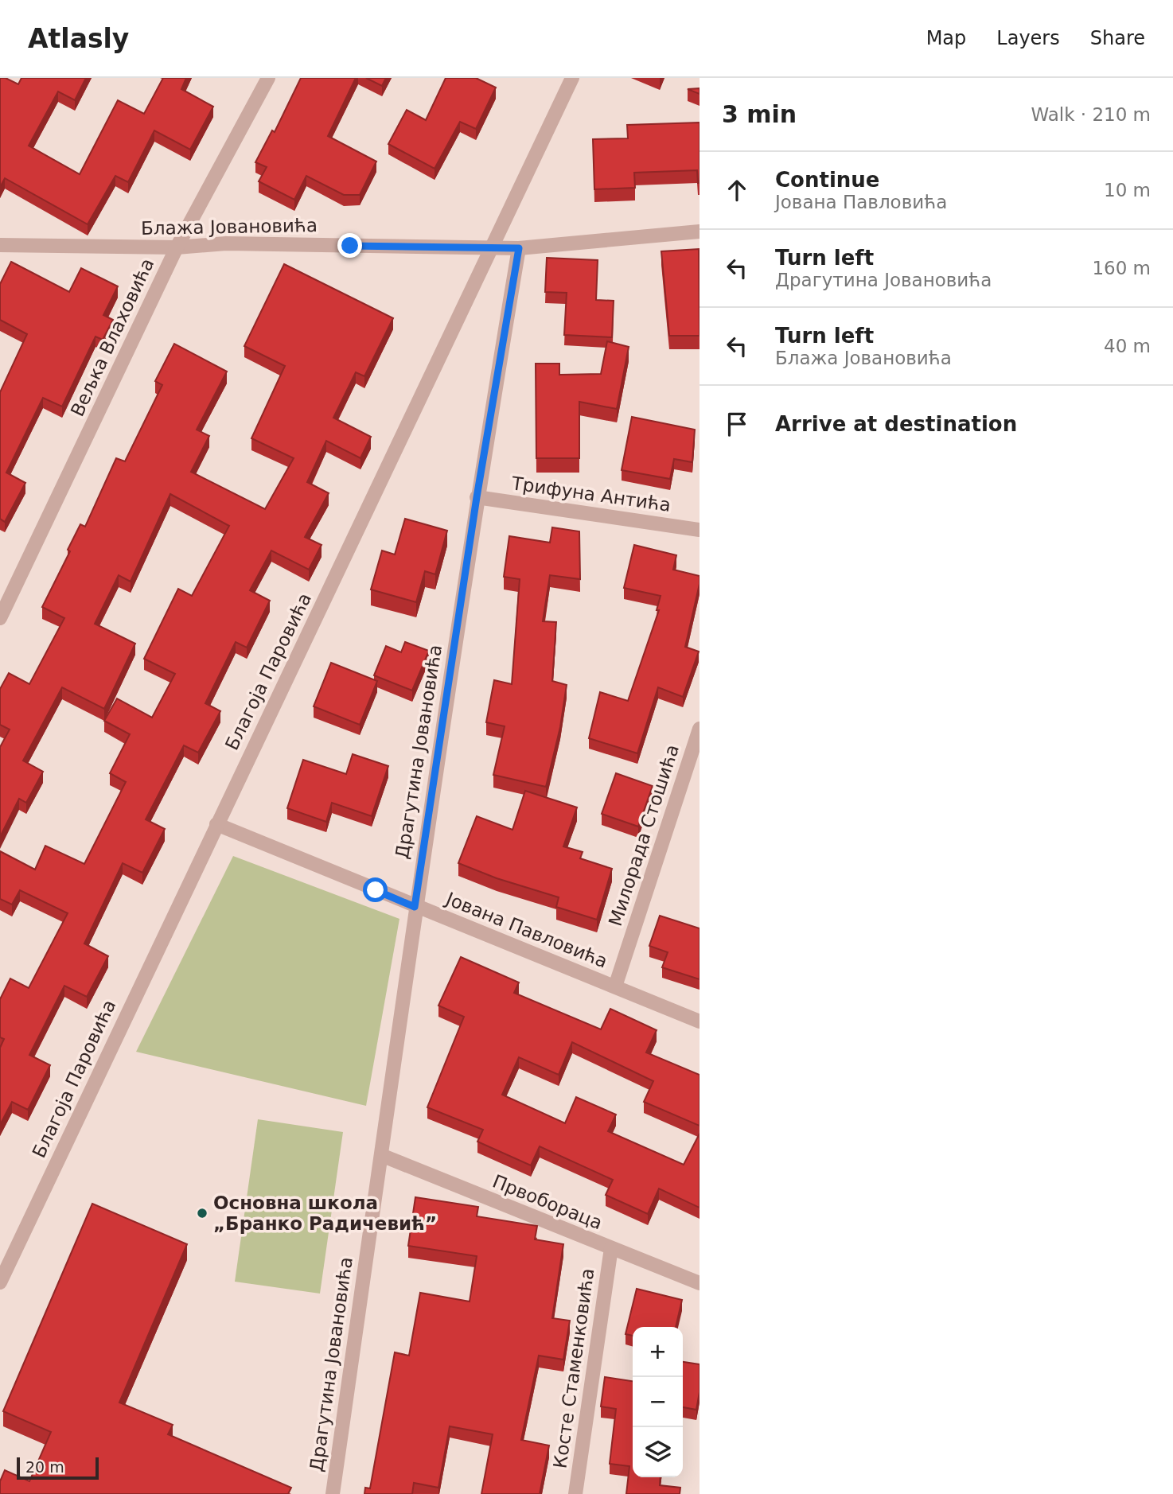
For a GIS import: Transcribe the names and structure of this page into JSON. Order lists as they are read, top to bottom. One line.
{"streets":{"street":["Блажа Јовановића","Вељка Влаховића","Трифуна Антића","Благоја Паровића","Драгутина Јовановића","Милорада Стошића","Јована Павловића","Првобораца","Косте Стаменковића"]},"crossings":[["Блажа Јовановића","Вељка Влаховића"],["Блажа Јовановића","Благоја Паровића"],["Блажа Јовановића","Драгутина Јовановића"],["Трифуна Антића","Драгутина Јовановића"],["Благоја Паровића","Јована Павловића"],["Драгутина Јовановића","Јована Павловића"],["Драгутина Јовановића","Првобораца"],["Милорада Стошића","Јована Павловића"],["Првобораца","Косте Стаменковића"]],"places":["Основна школа „Бранко Радичевић”"],"scale_bar":"20 m","page":{"header":"Atlasly","nav":["Map","Layers","Share"],"heading":["3 min","Walk · 210 m"],"list":[["Continue","Јована Павловића","10 m"],["Turn left","Драгутина Јовановића","160 m"],["Turn left","Блажа Јовановића","40 m"],"Arrive at destination"],"map_buttons":["+","−"],"scale":"20 m"}}
